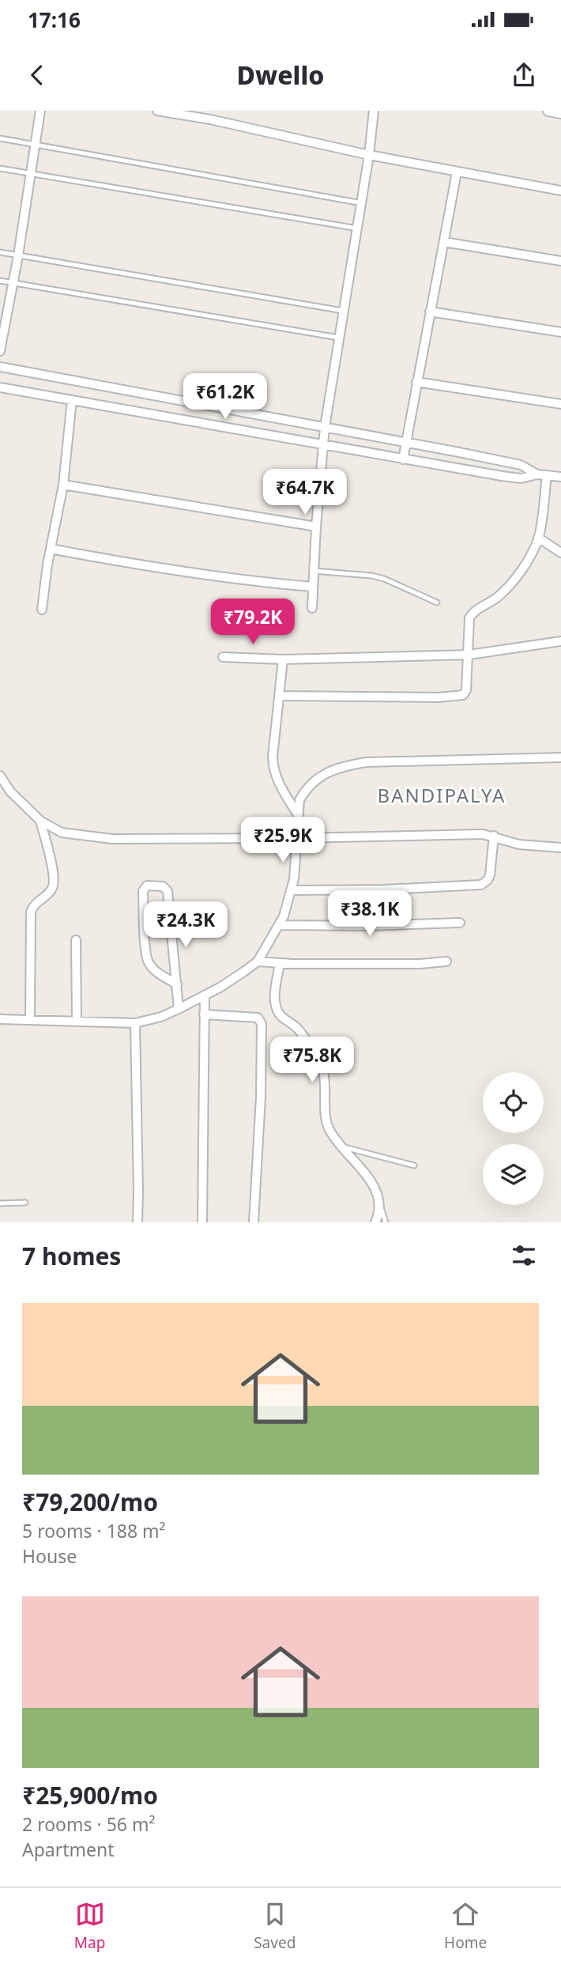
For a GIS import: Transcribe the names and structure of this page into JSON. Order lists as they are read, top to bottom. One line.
{"districts":["BANDIPALYA"],"page":{"status":"17:16","header":"Dwello","price":["₹61.2K","₹64.7K","₹79.2K","₹25.9K","₹38.1K","₹24.3K","₹75.8K"],"heading":"7 homes","list":[{"name":"₹79,200/mo","note":"5 rooms · 188 m² · House"},{"name":"₹25,900/mo","note":"2 rooms · 56 m² · Apartment"}],"tabs":["Map","Saved","Home"]}}
